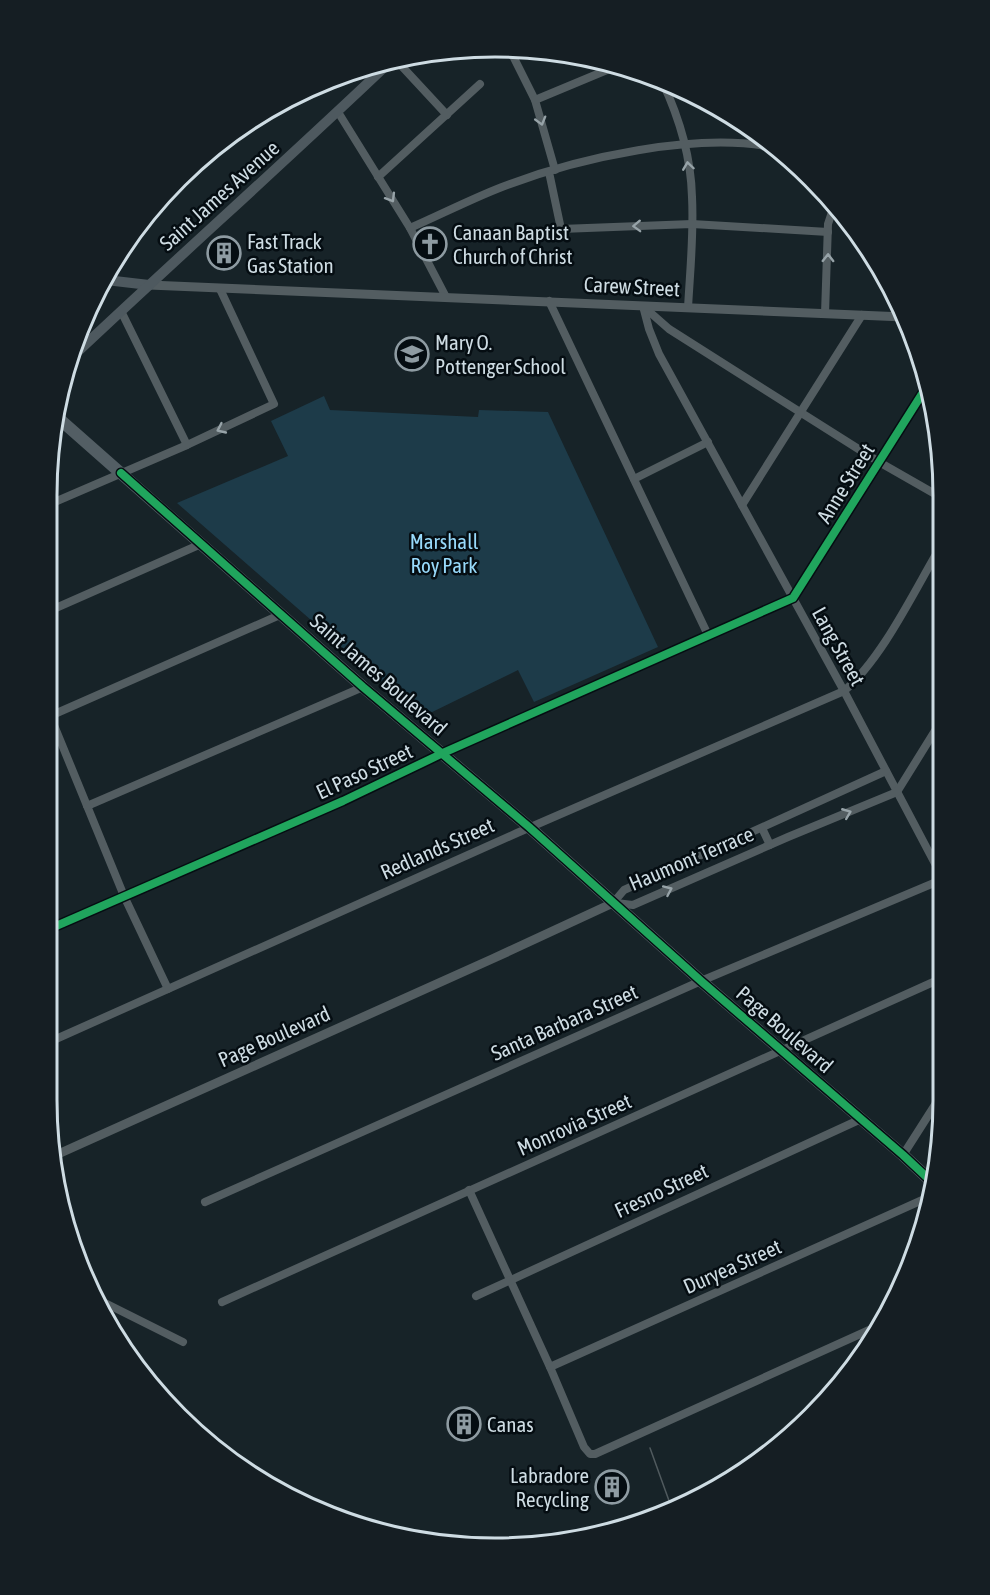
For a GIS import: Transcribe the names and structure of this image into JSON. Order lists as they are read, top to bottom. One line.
{"streets":{"main road":["Saint James Avenue","Carew Street","Saint James Boulevard","Page Boulevard"],"street":["Anne Street","Lang Street","El Paso Street","Redlands Street","Haumont Terrace","Santa Barbara Street","Monrovia Street","Fresno Street","Duryea Street"]},"crossings":[["Saint James Avenue","Carew Street"],["Carew Street","Lang Street"],["Anne Street","Lang Street"],["Anne Street","El Paso Street"],["Lang Street","El Paso Street"],["Lang Street","Redlands Street"],["Lang Street","Haumont Terrace"],["Saint James Boulevard","El Paso Street"],["Saint James Boulevard","Redlands Street"],["Saint James Boulevard","Haumont Terrace"],["Saint James Boulevard","Page Boulevard"],["Haumont Terrace","Page Boulevard"],["Santa Barbara Street","Page Boulevard"],["Page Boulevard","Monrovia Street"],["Page Boulevard","Fresno Street"]],"parks":["Marshall Roy Park"],"places":{"church":["Canaan Baptist Church of Christ"],"building":["Fast Track Gas Station","Canas","Labradore Recycling"],"school or university":["Mary O. Pottenger School"]}}
